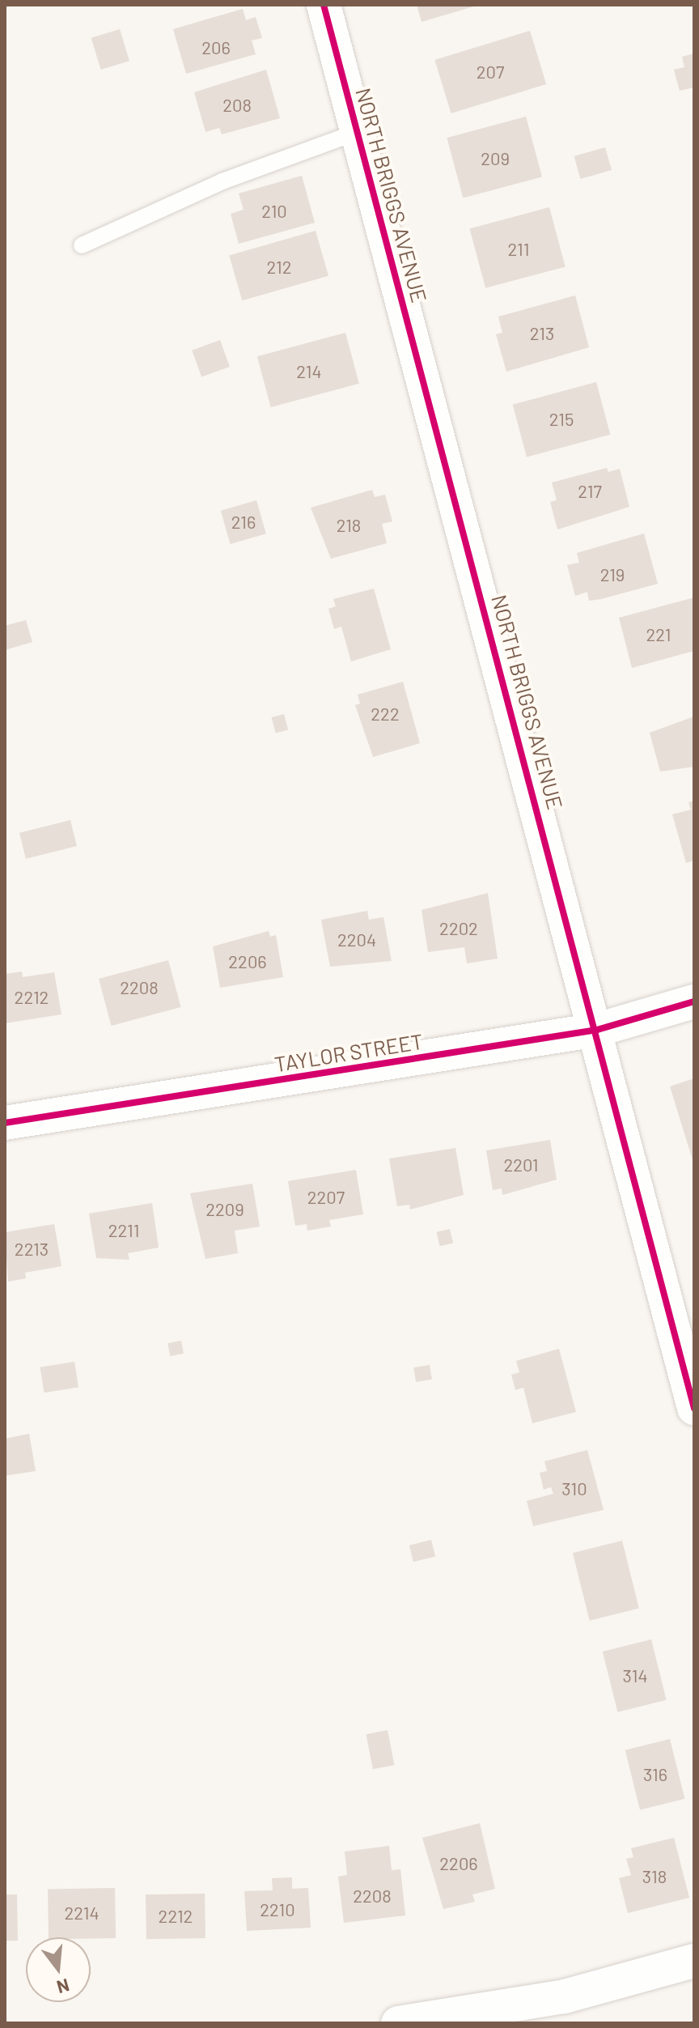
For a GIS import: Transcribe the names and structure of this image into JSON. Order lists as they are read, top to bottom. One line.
{"streets":{"street":["NORTH BRIGGS AVENUE","TAYLOR STREET"]},"crossings":[["NORTH BRIGGS AVENUE","TAYLOR STREET"]],"house_numbers":["206","207","208","209","210","211","212","213","214","215","217","216","218","219","221","222","2202","2204","2206","2208","2212","2201","2207","2209","2211","2213","310","314","316","2206","318","2208","2210","2214","2212"],"north":"bottom"}
